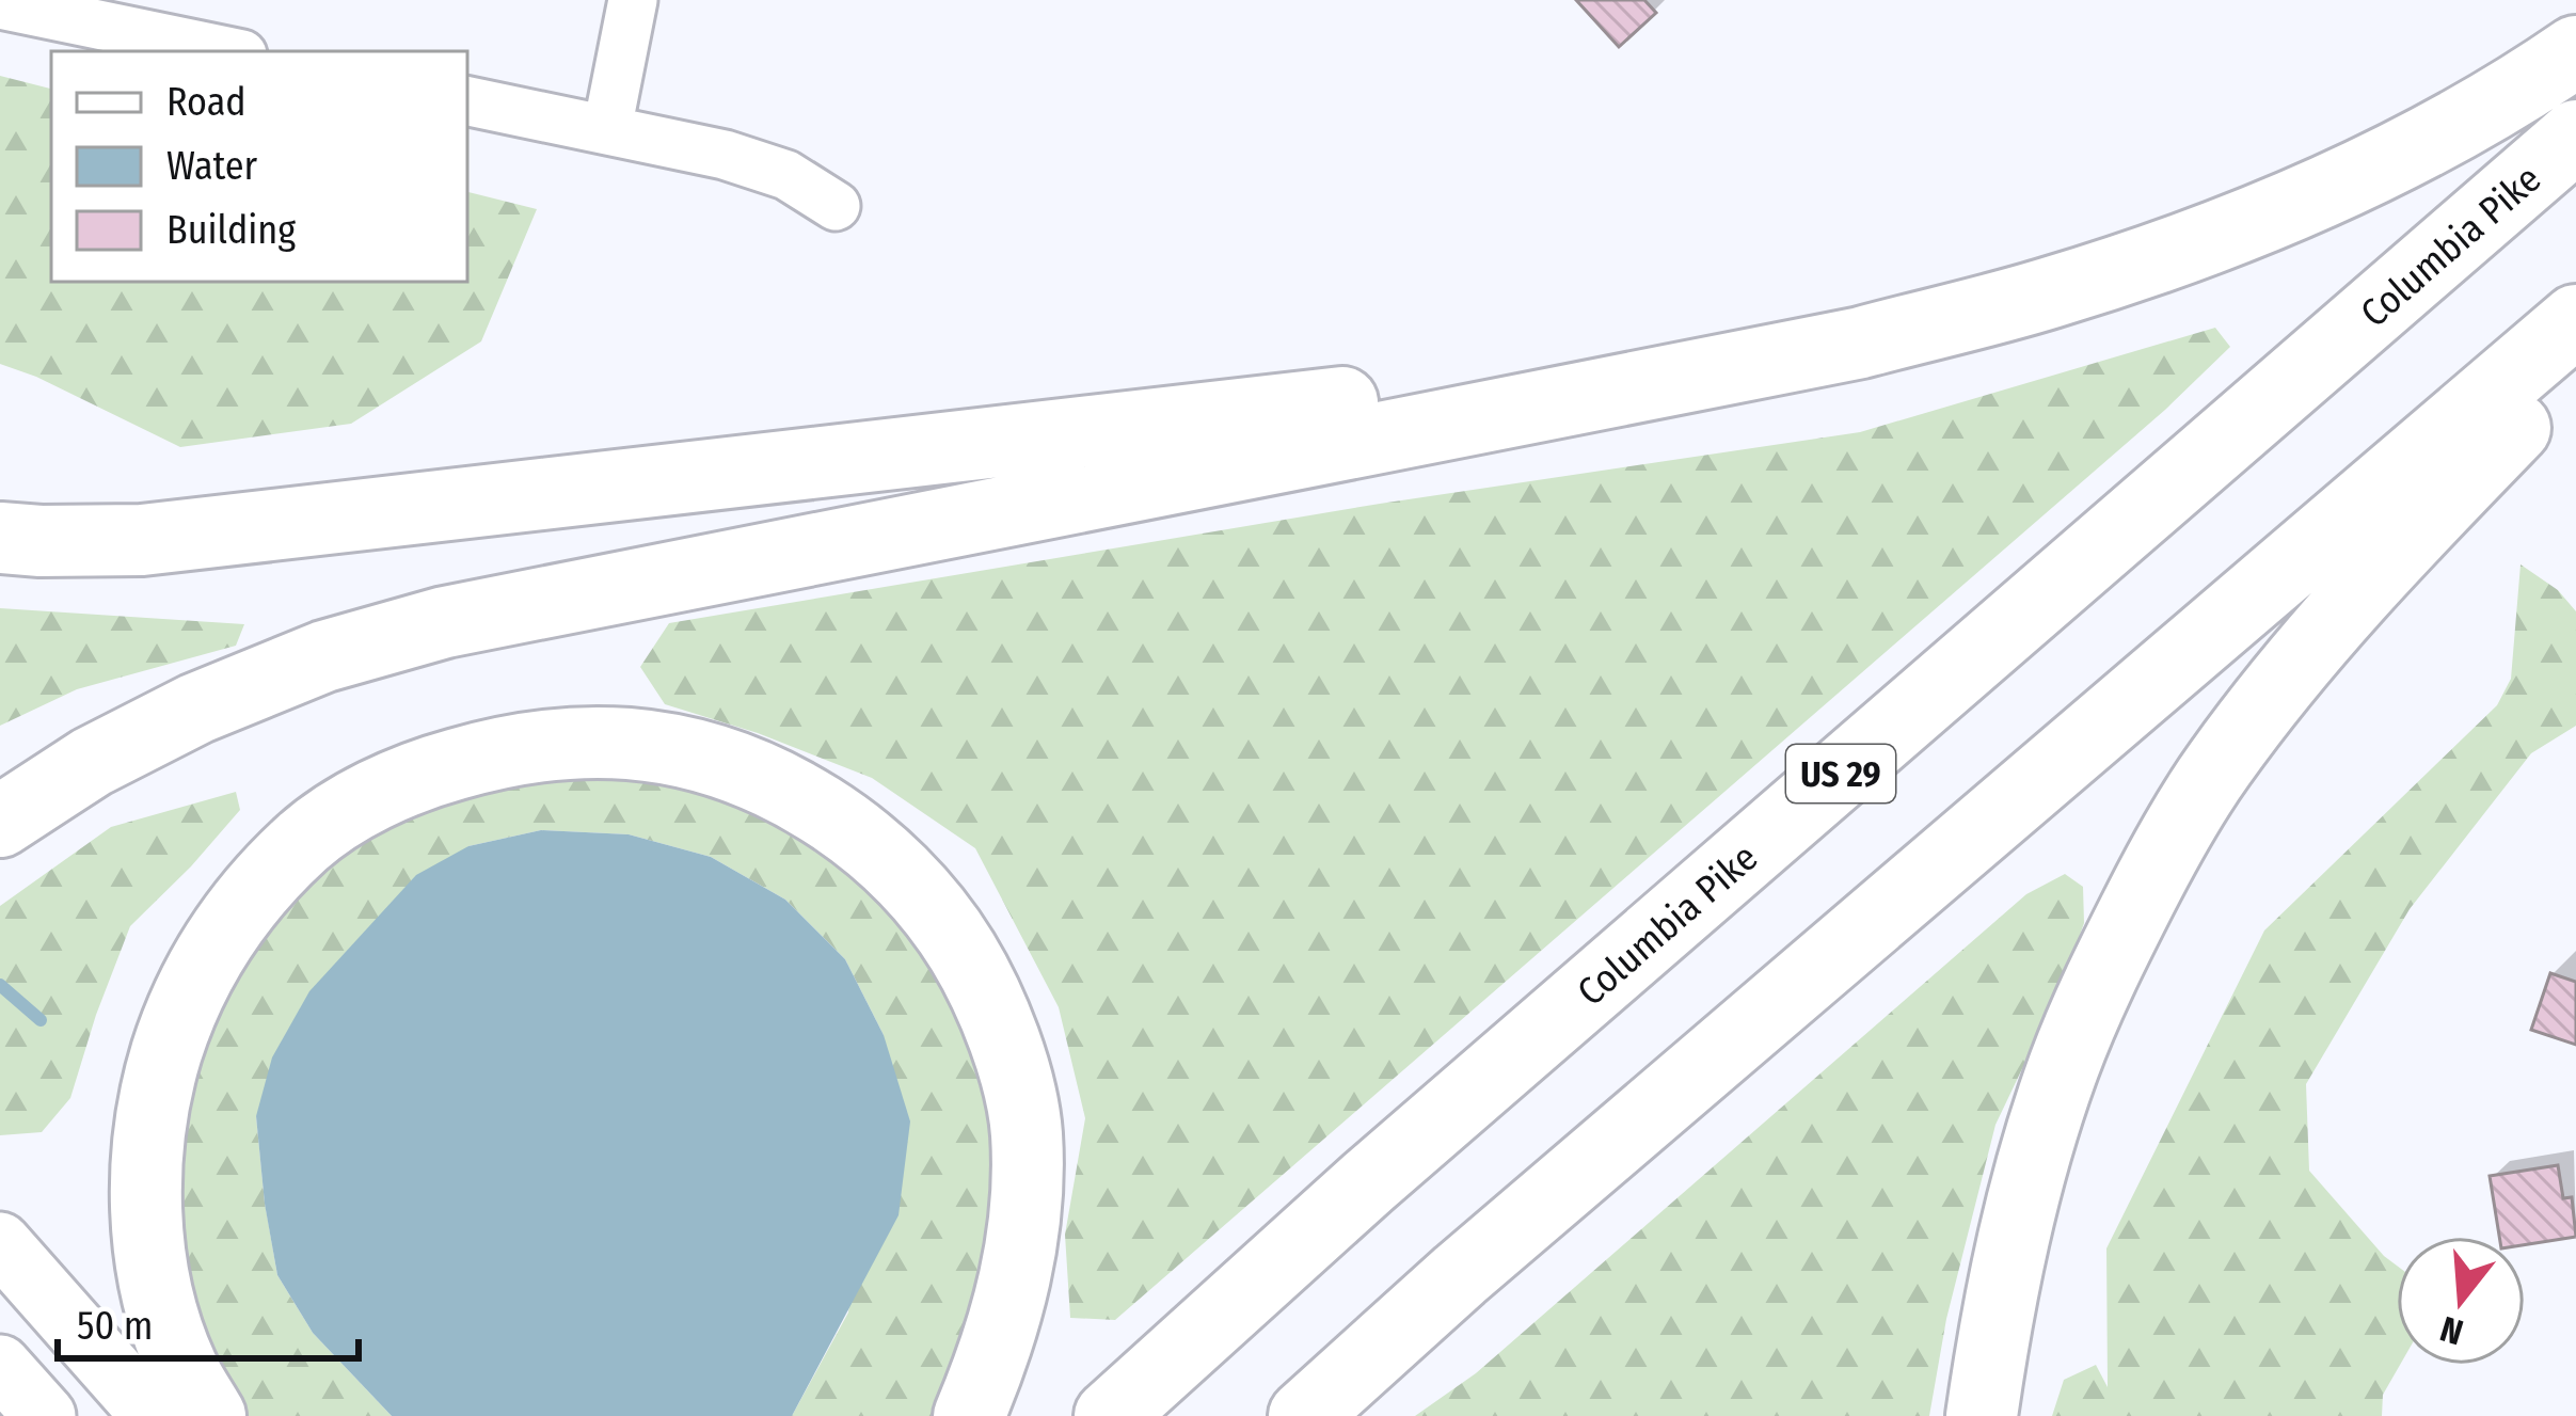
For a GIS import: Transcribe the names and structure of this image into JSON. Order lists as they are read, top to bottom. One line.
{"streets":{"highway":["Columbia Pike","US 29"]},"legend":["Road","Water","Building"],"scale_bar":"50 m","north":"bottom"}
